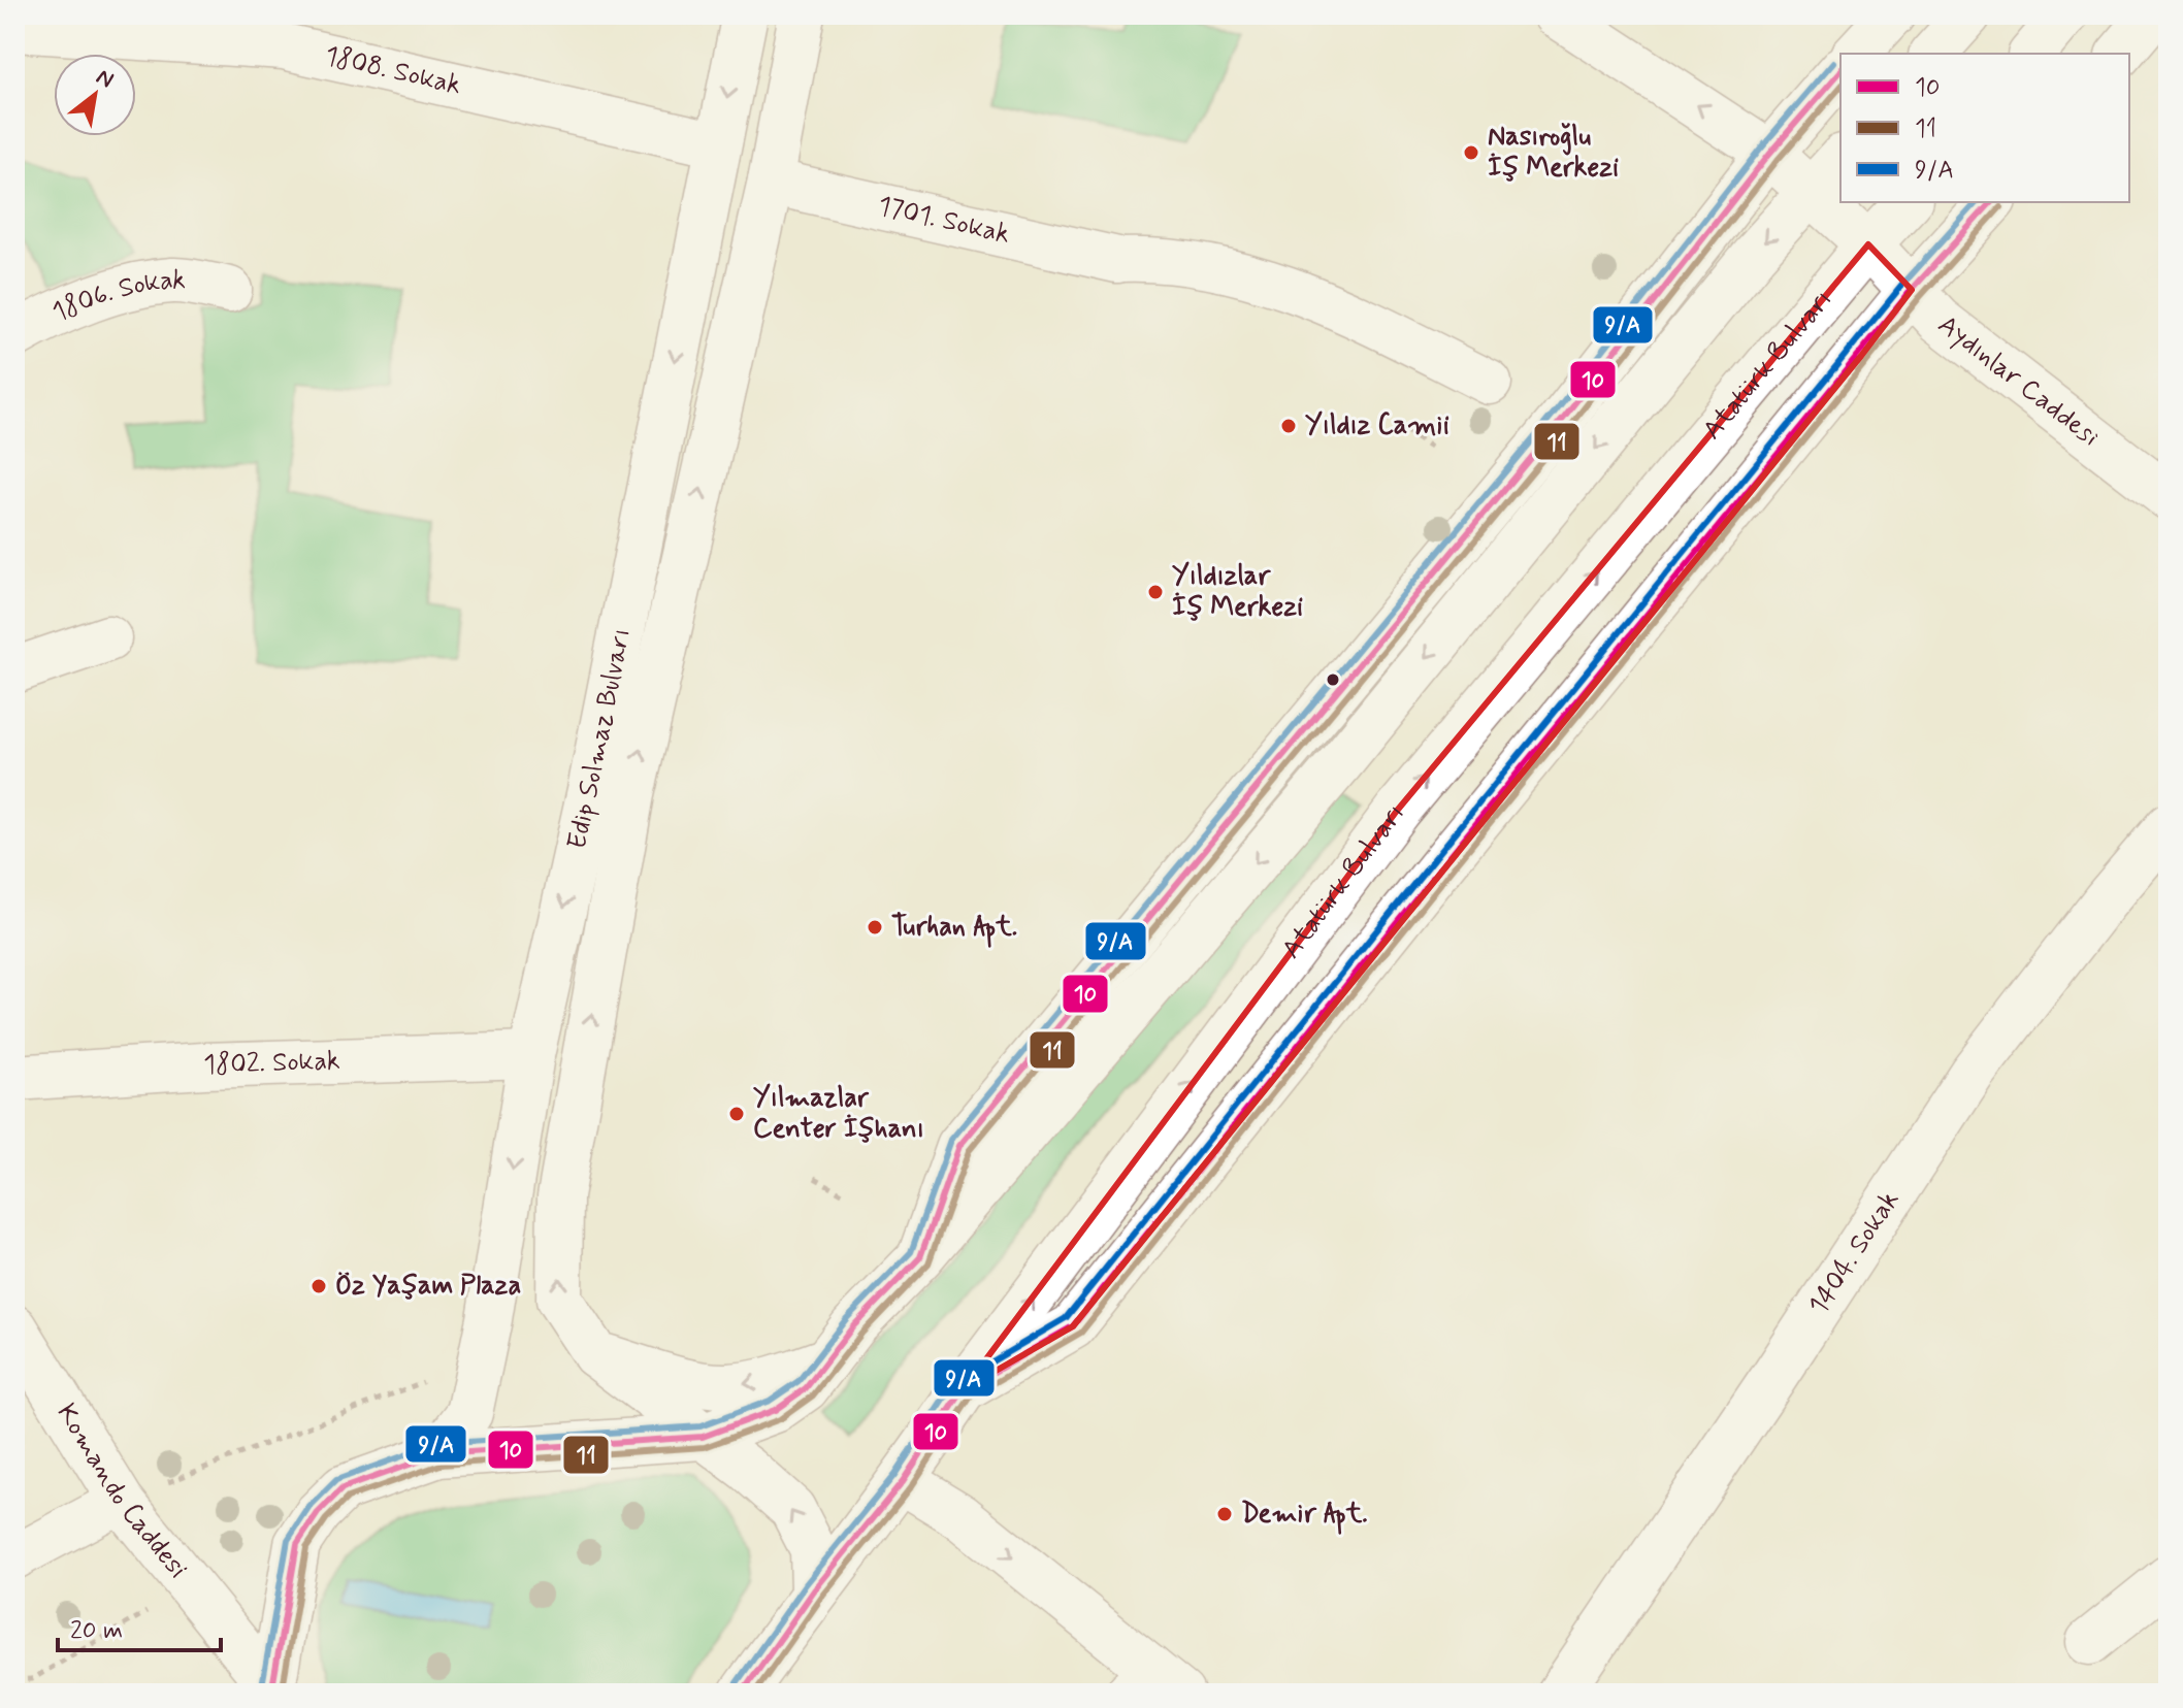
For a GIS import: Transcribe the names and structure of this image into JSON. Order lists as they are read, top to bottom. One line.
{"streets":{"main road":["1808. Sokak","1701. Sokak","1806. Sokak","Atatürk Bulvarı","Aydınlar Caddesi","Edip Solmaz Bulvarı","1802. Sokak","1404. Sokak","Komando Caddesi"]},"crossings":[["1808. Sokak","Edip Solmaz Bulvarı"],["1701. Sokak","Edip Solmaz Bulvarı"],["Atatürk Bulvarı","Aydınlar Caddesi"],["Atatürk Bulvarı","Edip Solmaz Bulvarı"],["Edip Solmaz Bulvarı","1802. Sokak"]],"places":["Nasıroğlu İş Merkezi","Yıldız Camii","Yıldızlar İş Merkezi","Turhan Apt.","Yılmazlar Center İşhanı","Öz Yaşam Plaza","Demir Apt."],"lines":["transit line 9/A","transit line 10","transit line 11"],"legend":["10","11","9/A"],"scale_bar":"20 m","north":"top right"}
